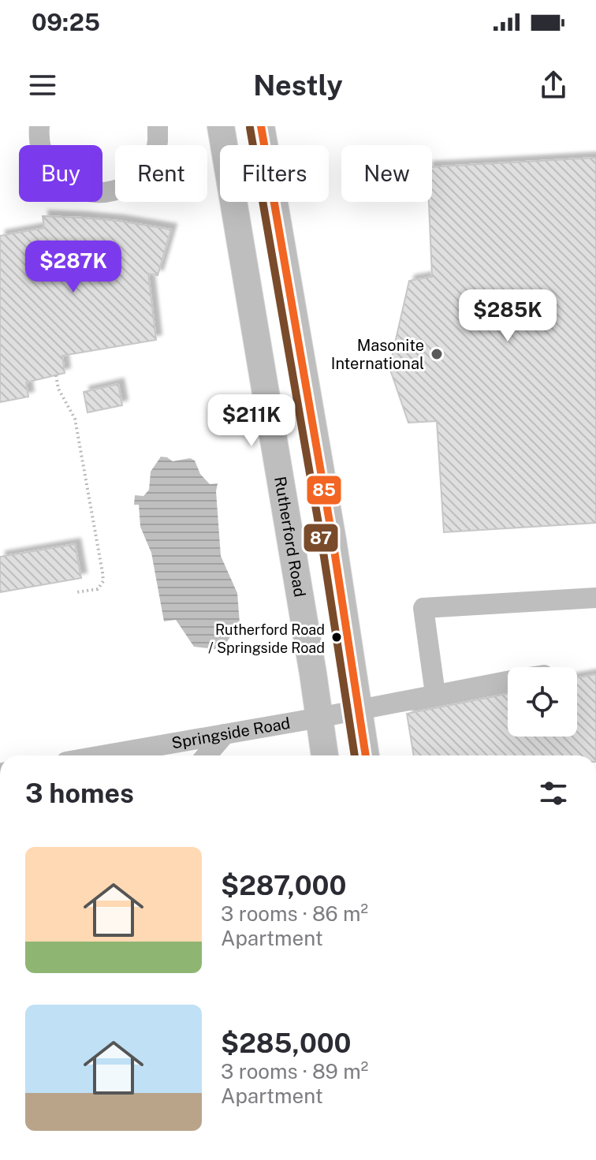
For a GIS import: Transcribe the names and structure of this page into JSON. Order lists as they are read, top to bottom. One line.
{"streets":{"main road":["Rutherford Road"],"lane":["Springside Road"]},"crossings":[["Rutherford Road","Springside Road"]],"places":["Masonite International","Rutherford Road / Springside Road"],"lines":["transit line 85","transit line 87"],"page":{"status":"09:25","header":"Nestly","chip":["Buy","Rent","Filters","New"],"price":["$287K","$285K","$211K"],"heading":"3 homes","list":[{"name":"$287,000","note":"3 rooms · 86 m² · Apartment"},{"name":"$285,000","note":"3 rooms · 89 m² · Apartment"}]}}
